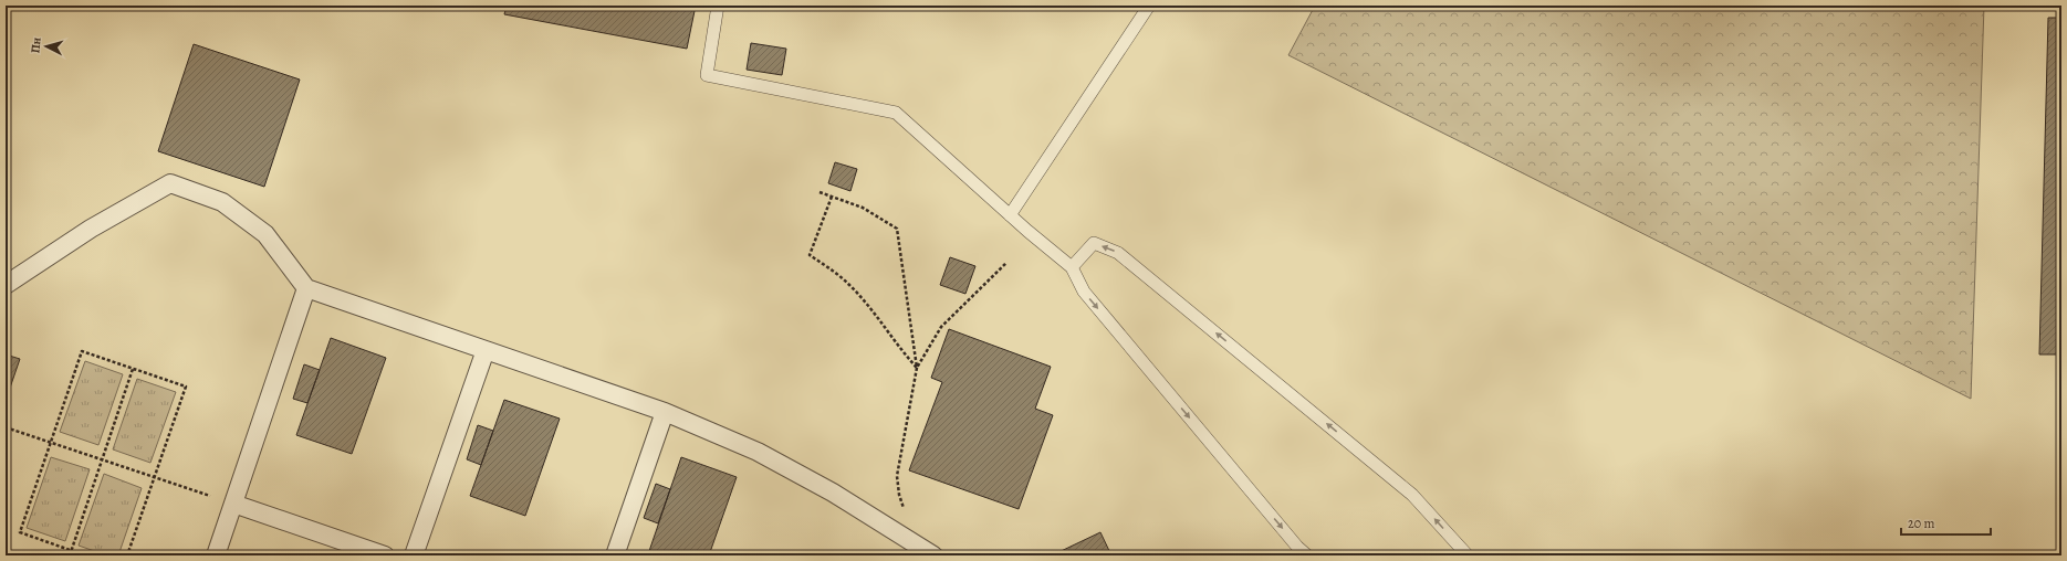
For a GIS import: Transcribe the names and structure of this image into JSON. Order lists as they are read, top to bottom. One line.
{"scale_bar":"20 m","north":"left"}
